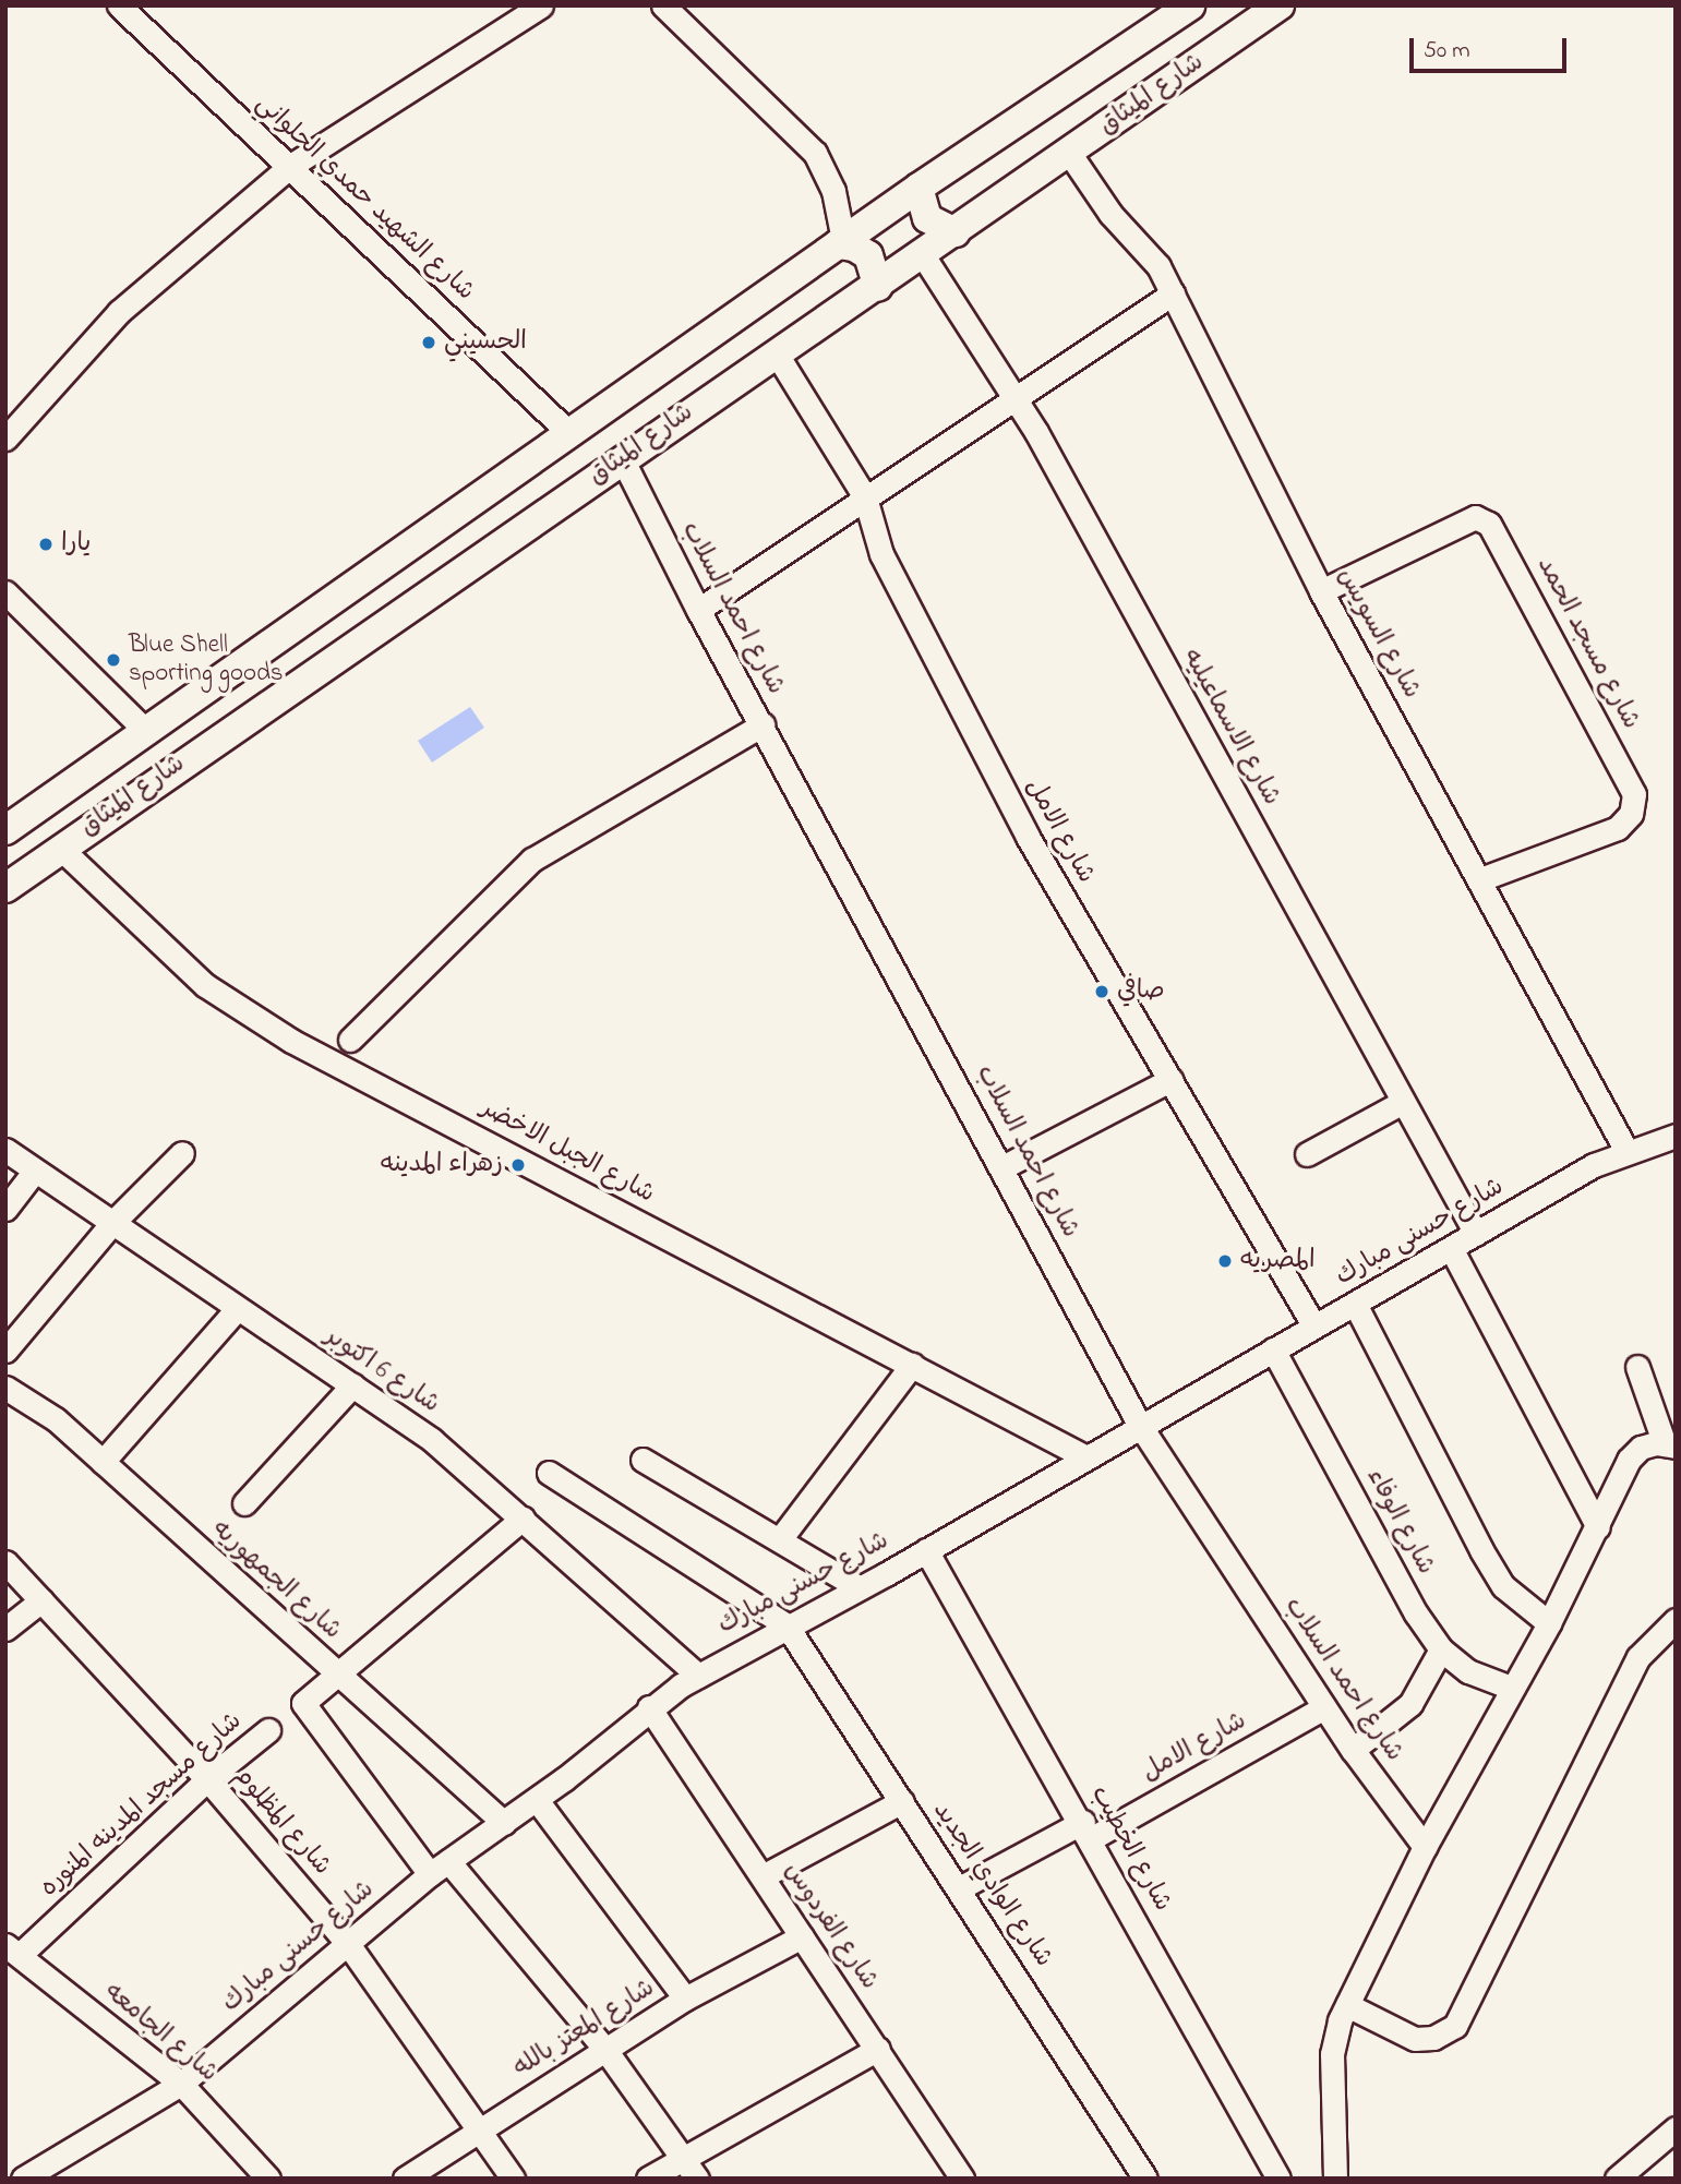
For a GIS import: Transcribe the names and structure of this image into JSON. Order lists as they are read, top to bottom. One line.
{"streets":{"main road":["شارع الميثاق"],"street":["شارع الشهيد حمدي الحلواني","شارع احمد السلاب","شارع السويس","شارع مسجد الحمد","شارع الاسماعيليه","شارع الامل","شارع الجبل الاخضر","شارع حسنى مبارك","شارع 6 اكتوبر","شارع الوفاء","شارع الجمهوريه","شارع مسجد المدينه المنوره","شارع المظلوم","شارع الخطيب","شارع الوادي الجديد","شارع الفردوس","شارع المعتز بالله","شارع الجامعه"]},"crossings":[["شارع الميثاق","شارع الشهيد حمدي الحلواني"],["شارع الميثاق","شارع احمد السلاب"],["شارع الميثاق","شارع السويس"],["شارع الميثاق","شارع الاسماعيليه"],["شارع الميثاق","شارع الامل"],["شارع الميثاق","شارع الجبل الاخضر"],["شارع احمد السلاب","شارع الامل"],["شارع احمد السلاب","شارع حسنى مبارك"],["شارع السويس","شارع مسجد الحمد"],["شارع السويس","شارع حسنى مبارك"],["شارع الاسماعيليه","شارع حسنى مبارك"],["شارع الامل","شارع حسنى مبارك"],["شارع الامل","شارع الخطيب"],["شارع الامل","شارع الوادي الجديد"],["شارع الجبل الاخضر","شارع حسنى مبارك"],["شارع حسنى مبارك","شارع 6 اكتوبر"],["شارع حسنى مبارك","شارع الوفاء"],["شارع حسنى مبارك","شارع الجمهوريه"],["شارع حسنى مبارك","شارع المظلوم"],["شارع حسنى مبارك","شارع الخطيب"],["شارع حسنى مبارك","شارع الوادي الجديد"],["شارع حسنى مبارك","شارع الفردوس"],["شارع حسنى مبارك","شارع الجامعه"],["شارع مسجد المدينه المنوره","شارع المظلوم"],["شارع مسجد المدينه المنوره","شارع الجامعه"],["شارع المظلوم","شارع المعتز بالله"],["شارع الفردوس","شارع المعتز بالله"]],"places":["الحسيني","يارا","Blue Shell sporting goods","صافي","زهراء المدينه","المصريه"],"scale_bar":"50 m"}
